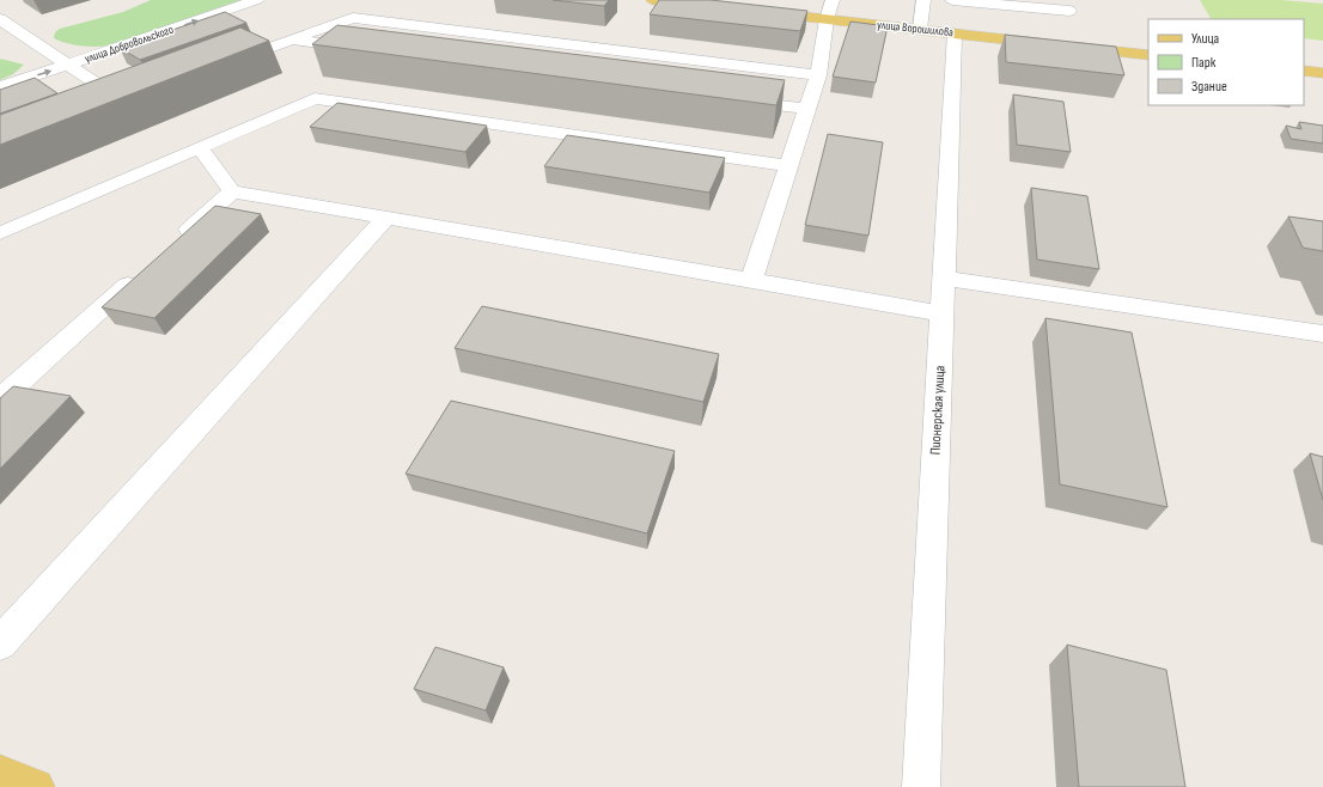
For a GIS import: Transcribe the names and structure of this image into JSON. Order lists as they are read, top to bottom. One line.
{"streets":{"main road":["улица Ворошилова"],"street":["улица Добровольского","Пионерская улица"]},"crossings":[["улица Ворошилова","Пионерская улица"]],"legend":["Улица","Парк","Здание"]}
